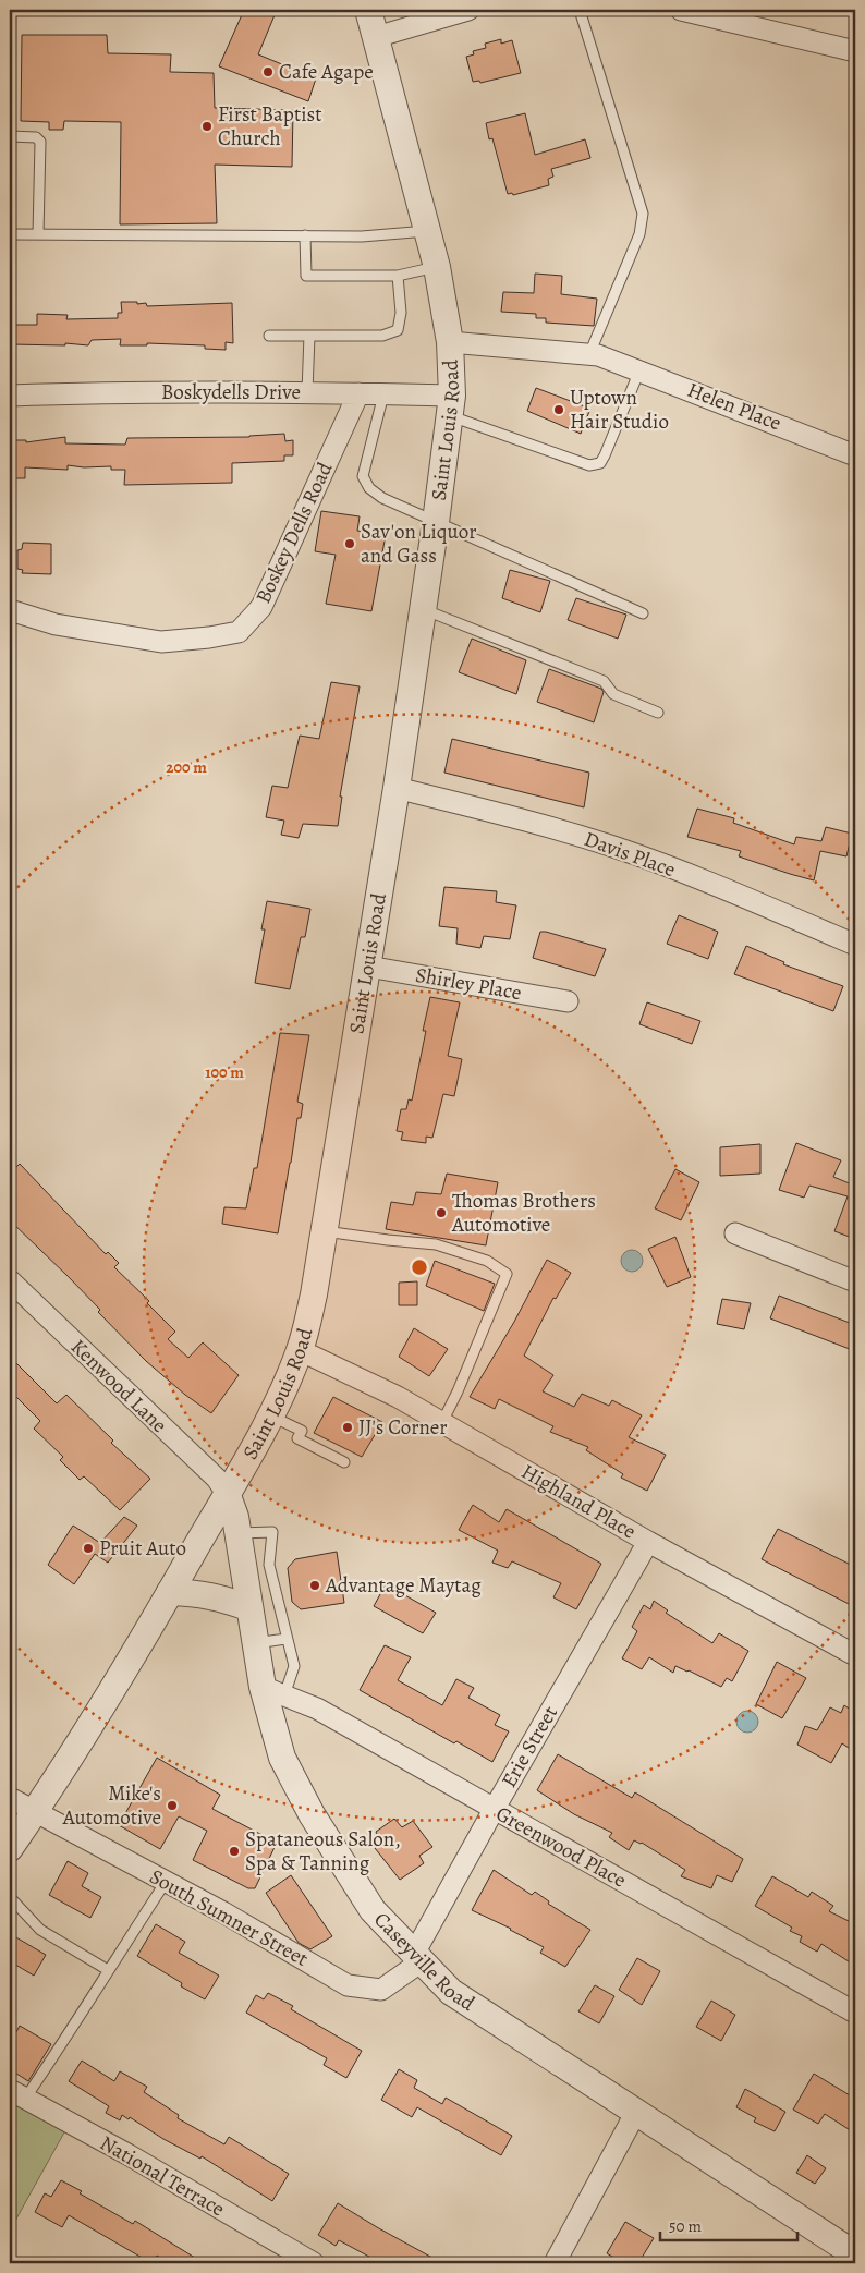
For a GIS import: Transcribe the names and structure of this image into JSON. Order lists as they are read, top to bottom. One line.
{"streets":{"street":["Boskydells Drive","Helen Place","Saint Louis Road","Boskey Dells Road","Davis Place","Shirley Place","Kenwood Lane","Highland Place","Erie Street","Greenwood Place","South Sumner Street","Caseyville Road","National Terrace"]},"crossings":[["Boskydells Drive","Saint Louis Road"],["Boskydells Drive","Boskey Dells Road"],["Helen Place","Saint Louis Road"],["Saint Louis Road","Davis Place"],["Saint Louis Road","Shirley Place"],["Saint Louis Road","Kenwood Lane"],["Saint Louis Road","Highland Place"],["Saint Louis Road","South Sumner Street"],["Saint Louis Road","Caseyville Road"],["Kenwood Lane","Caseyville Road"],["Highland Place","Erie Street"],["Erie Street","Greenwood Place"],["Erie Street","South Sumner Street"],["Erie Street","Caseyville Road"],["Greenwood Place","Caseyville Road"],["South Sumner Street","Caseyville Road"]],"places":["Cafe Agape","First Baptist Church","Uptown Hair Studio","Sav'on Liquor and Gass","Thomas Brothers Automotive","JJ's Corner","Pruit Auto","Advantage Maytag","Mike's Automotive","Spataneous Salon, Spa & Tanning"],"scale_bar":"50 m","rings":["200 m","100 m"]}
